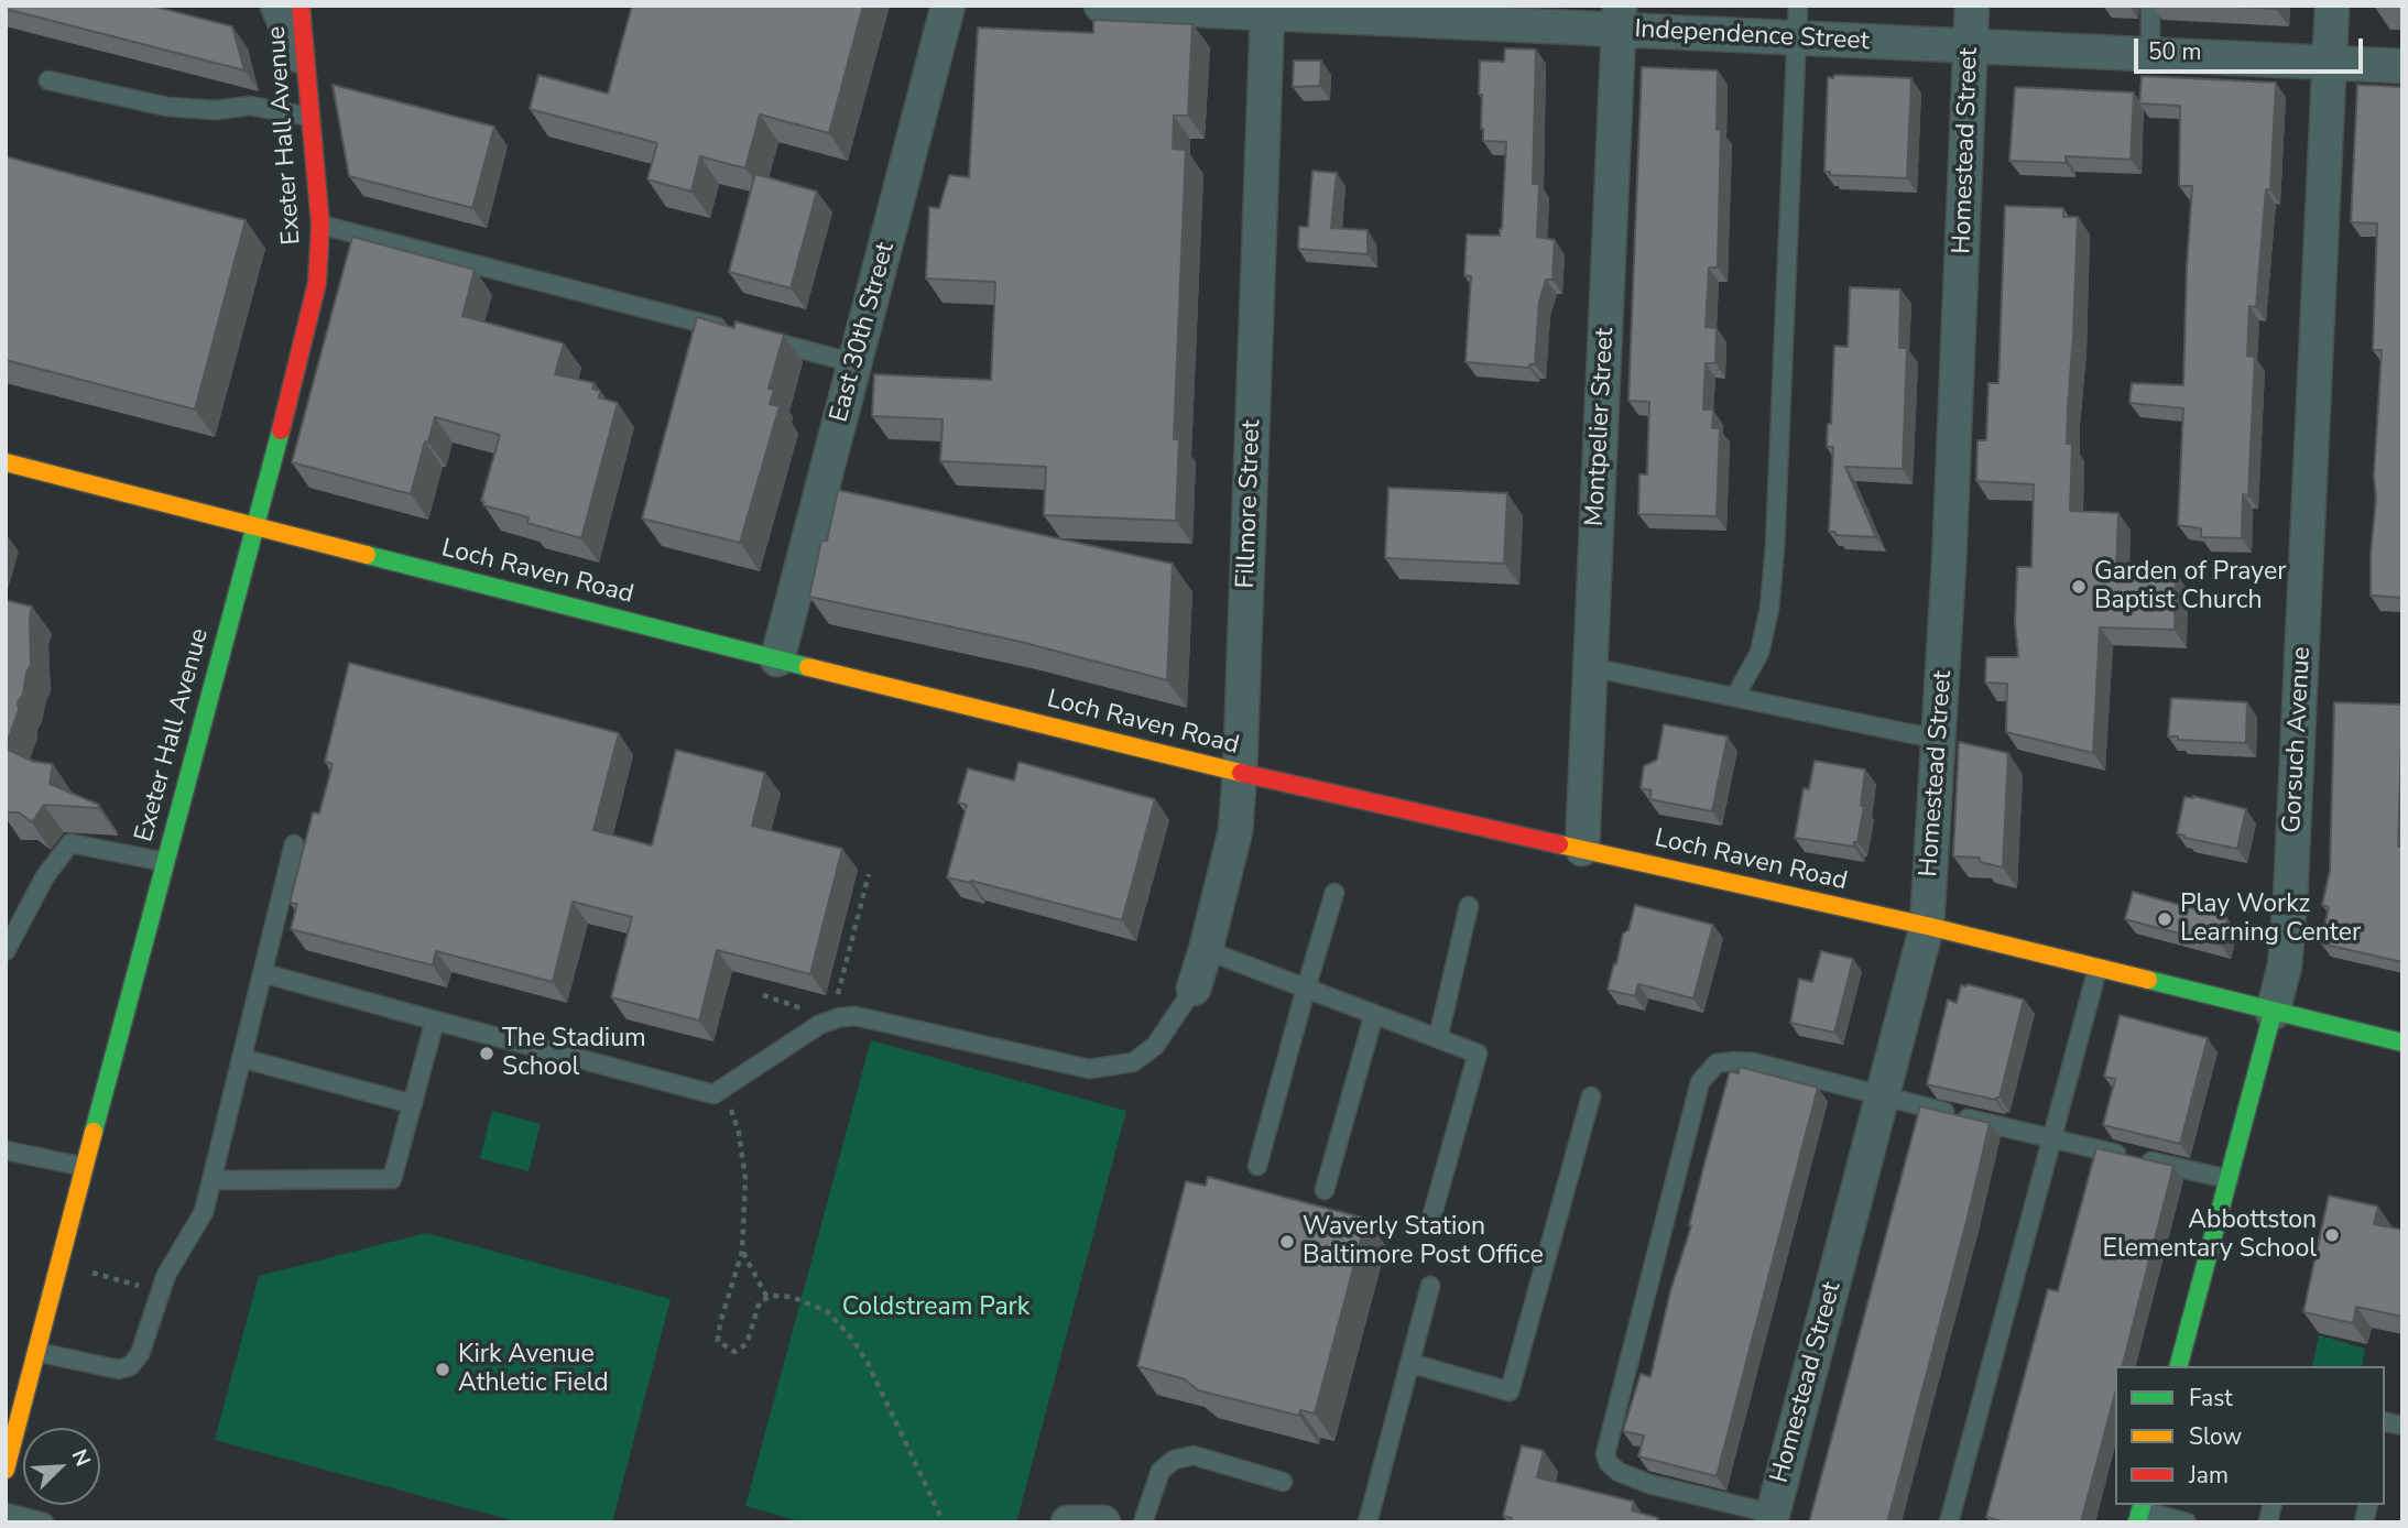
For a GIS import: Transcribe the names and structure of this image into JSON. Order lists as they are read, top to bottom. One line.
{"streets":{"main road":["Exeter Hall Avenue","Loch Raven Road","Gorsuch Avenue"],"street":["Independence Street","Homestead Street","East 30th Street","Montpelier Street","Fillmore Street"]},"crossings":[["Independence Street","Homestead Street"],["Independence Street","Montpelier Street"],["Independence Street","Fillmore Street"],["Independence Street","Gorsuch Avenue"],["Exeter Hall Avenue","Loch Raven Road"],["Homestead Street","Loch Raven Road"],["East 30th Street","Loch Raven Road"],["Montpelier Street","Loch Raven Road"],["Fillmore Street","Loch Raven Road"],["Loch Raven Road","Gorsuch Avenue"]],"parks":["Coldstream Park"],"places":["Garden of Prayer Baptist Church","Play Workz Learning Center","The Stadium School","Abbottston Elementary School","Waverly Station Baltimore Post Office","Kirk Avenue Athletic Field"],"legend":["Fast","Slow","Jam"],"scale_bar":"50 m","north":"top right"}
